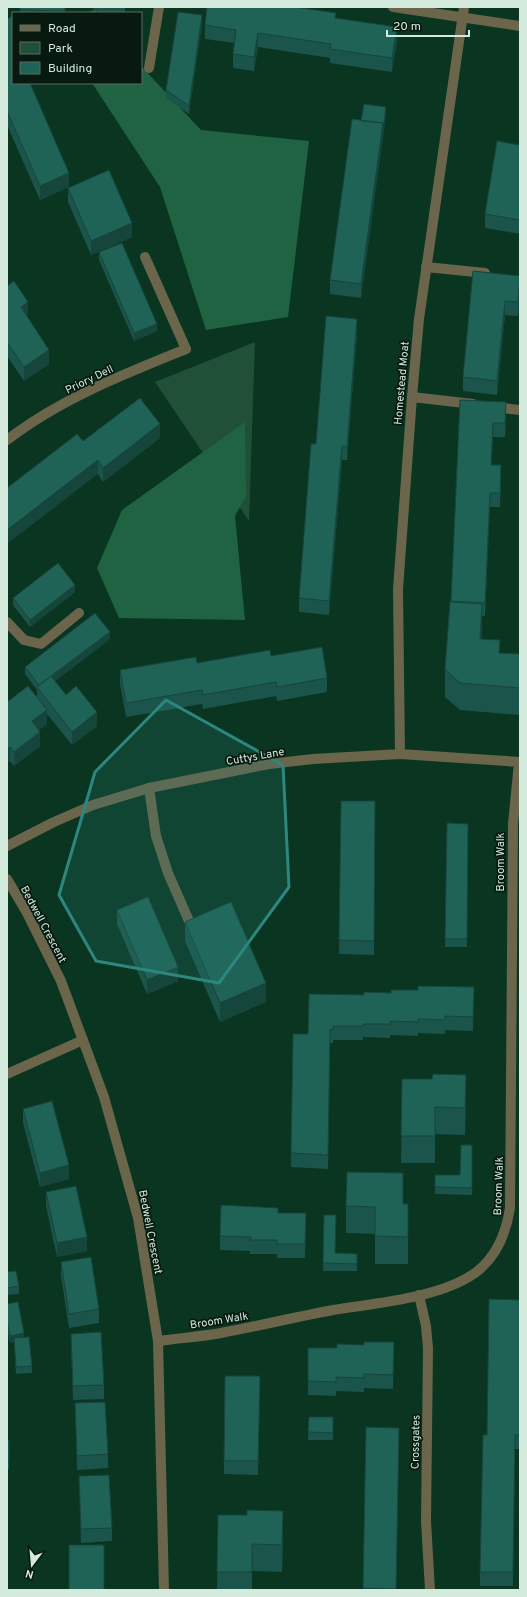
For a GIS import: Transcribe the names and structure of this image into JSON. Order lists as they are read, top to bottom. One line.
{"streets":{"street":["Priory Dell","Homestead Moat","Cuttys Lane","Broom Walk","Bedwell Crescent","Crossgates"]},"crossings":[["Homestead Moat","Cuttys Lane"],["Cuttys Lane","Broom Walk"],["Broom Walk","Bedwell Crescent"],["Broom Walk","Crossgates"]],"legend":["Road","Park","Building"],"scale_bar":"20 m","north":"bottom"}
